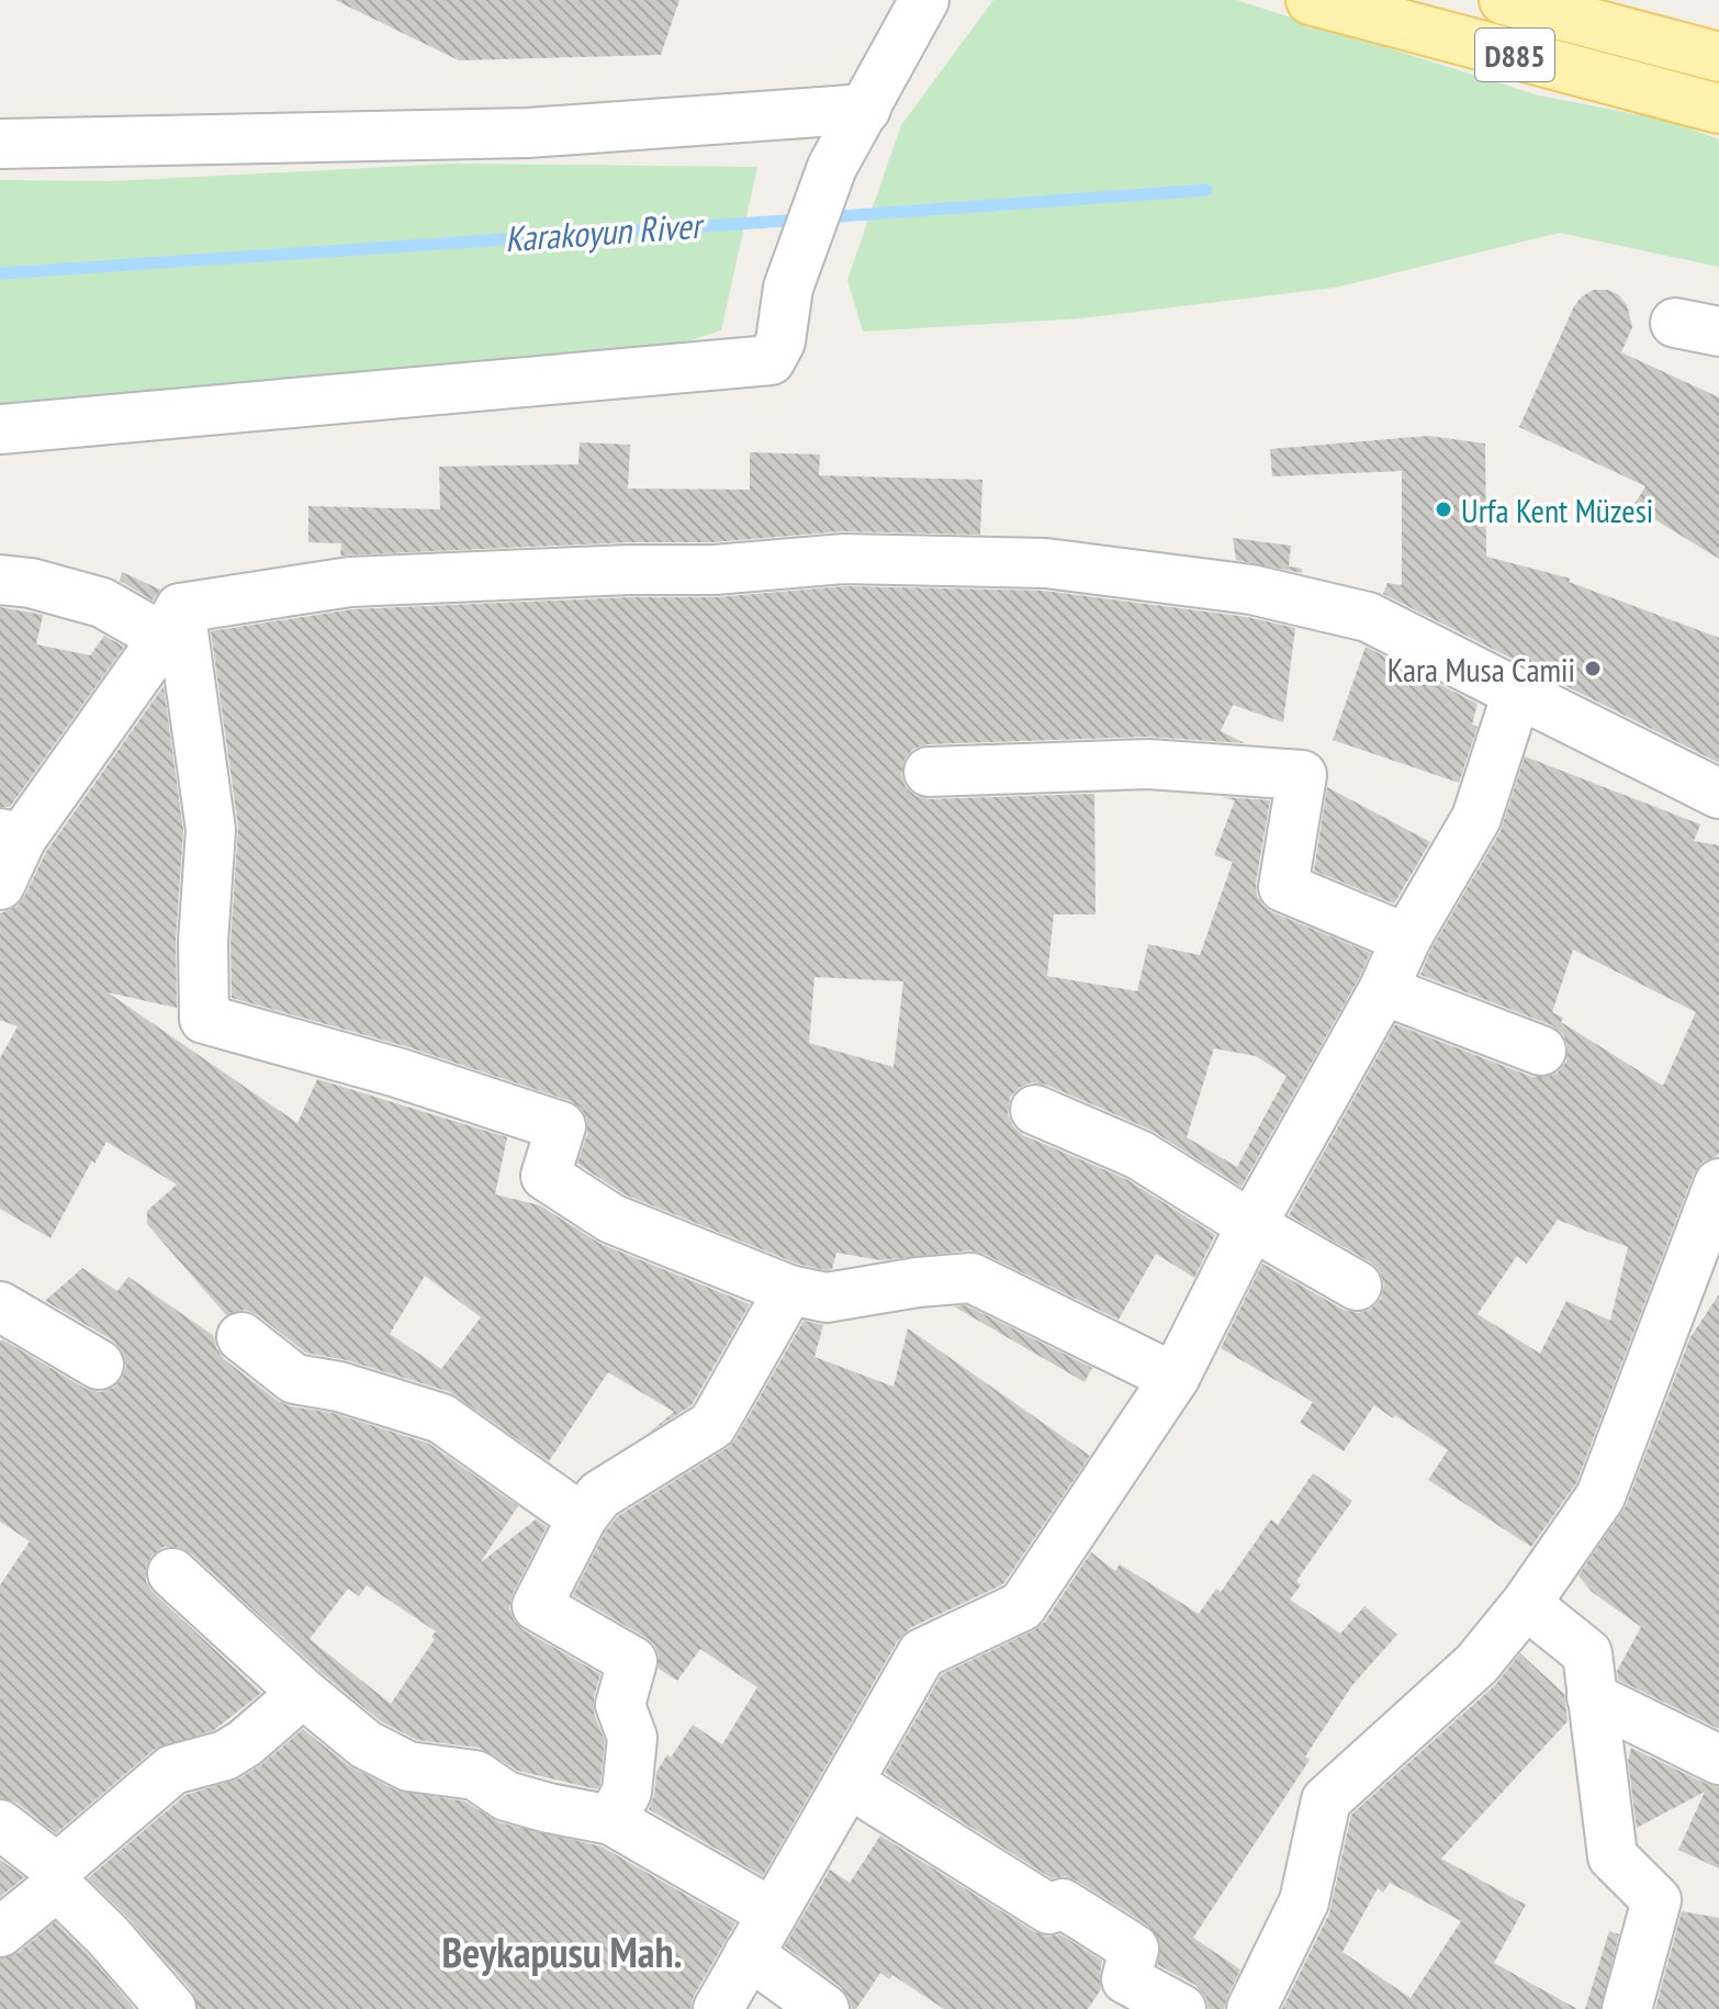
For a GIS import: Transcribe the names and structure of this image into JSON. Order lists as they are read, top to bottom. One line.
{"streets":{"main road":["D885"]},"districts":["Beykapusu Mah."],"water":["Karakoyun River"],"places":["Urfa Kent Müzesi","Kara Musa Camii"]}
